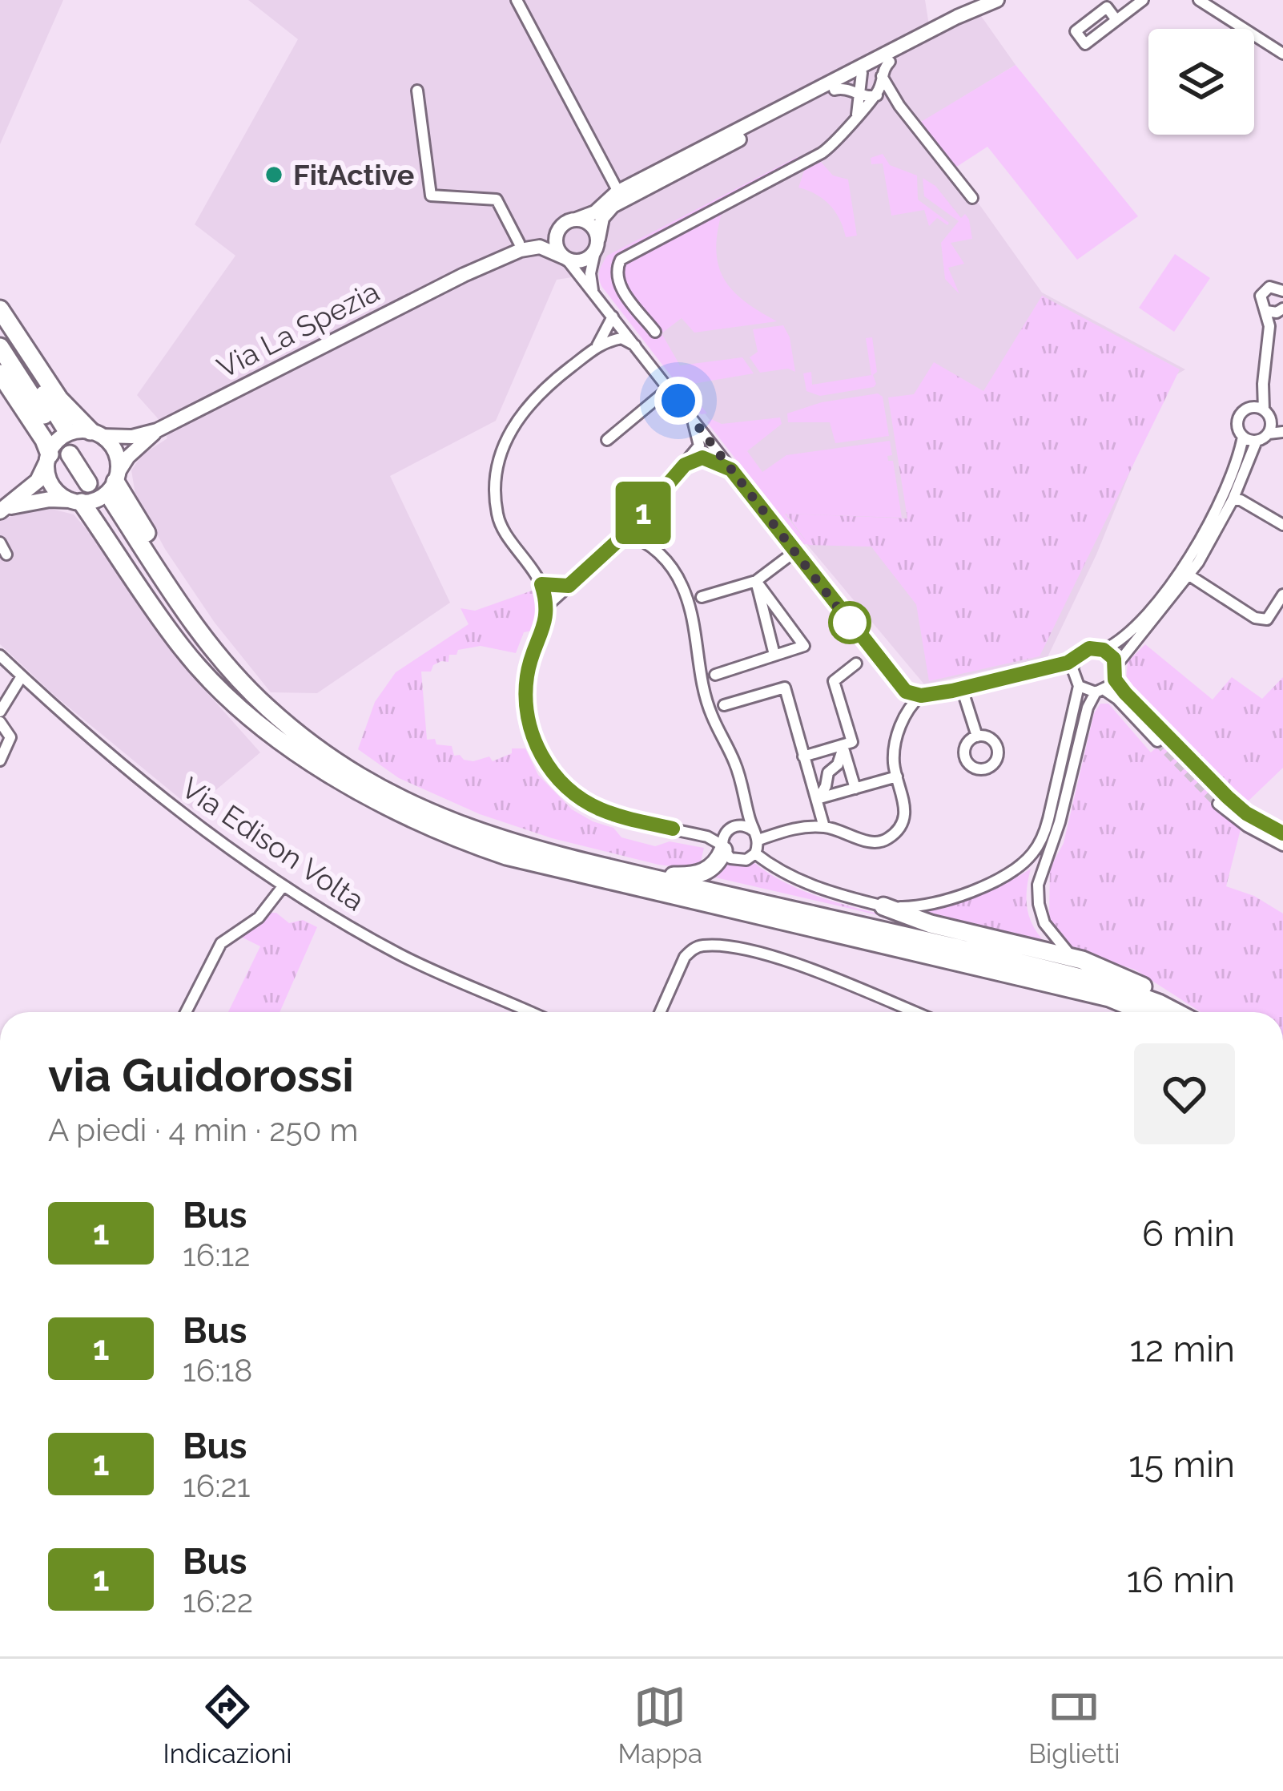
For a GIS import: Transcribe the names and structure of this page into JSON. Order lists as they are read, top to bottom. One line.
{"streets":{"main road":["Via La Spezia"],"street":["Via Edison Volta"]},"places":["FitActive"],"lines":["bus line 1"],"page":{"on_map":"1","heading":["via Guidorossi","A piedi · 4 min · 250 m"],"list":[{"mark":"1","name":"Bus","note":"16:12","value":"6 min"},{"mark":"1","name":"Bus","note":"16:18","value":"12 min"},{"mark":"1","name":"Bus","note":"16:21","value":"15 min"},{"mark":"1","name":"Bus","note":"16:22","value":"16 min"}],"tabs":["Indicazioni","Mappa","Biglietti"]}}
